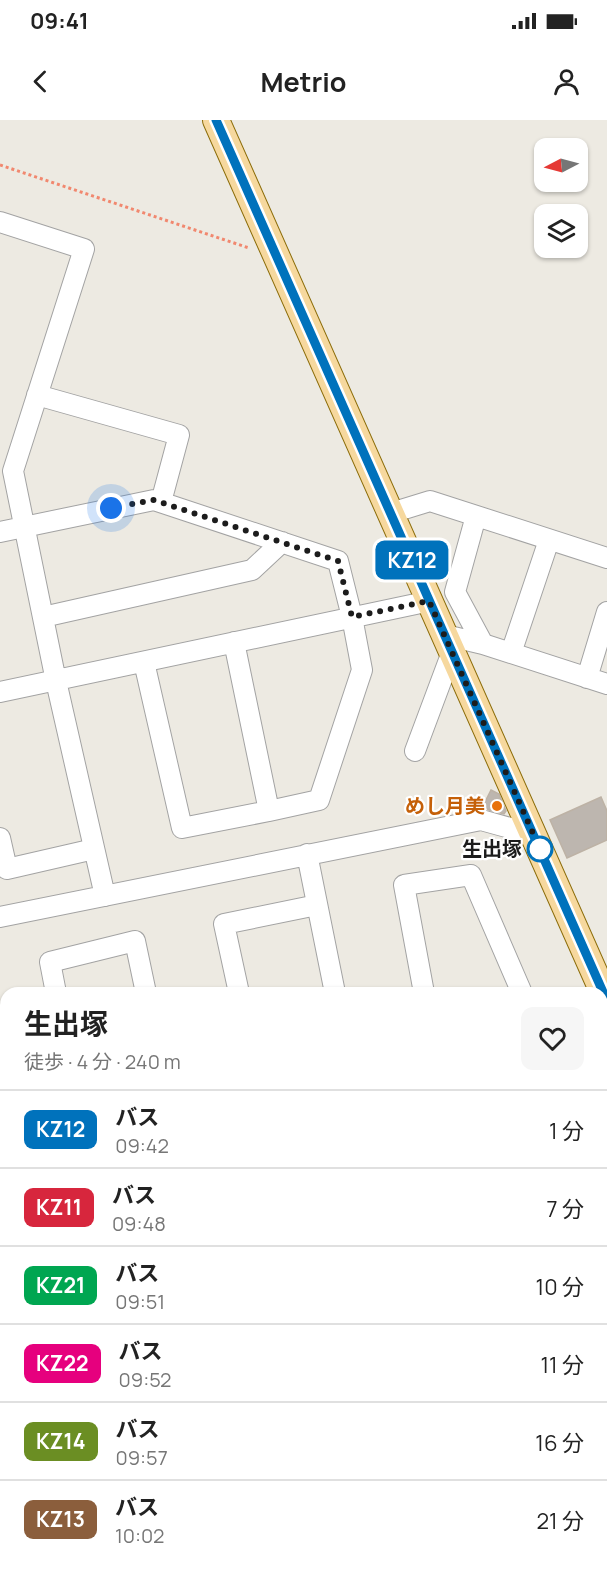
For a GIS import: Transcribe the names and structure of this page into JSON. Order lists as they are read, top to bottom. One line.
{"places":["めし月美","生出塚"],"lines":["bus line KZ12"],"north":"left","page":{"status":"09:41","header":"Metrio","on_map":"KZ12","heading":["生出塚","徒歩 · 4 分 · 240 m"],"list":[{"mark":"KZ12","name":"バス","note":"09:42","value":"1 分"},{"mark":"KZ11","name":"バス","note":"09:48","value":"7 分"},{"mark":"KZ21","name":"バス","note":"09:51","value":"10 分"},{"mark":"KZ22","name":"バス","note":"09:52","value":"11 分"},{"mark":"KZ14","name":"バス","note":"09:57","value":"16 分"},{"mark":"KZ13","name":"バス","note":"10:02","value":"21 分"}]}}
